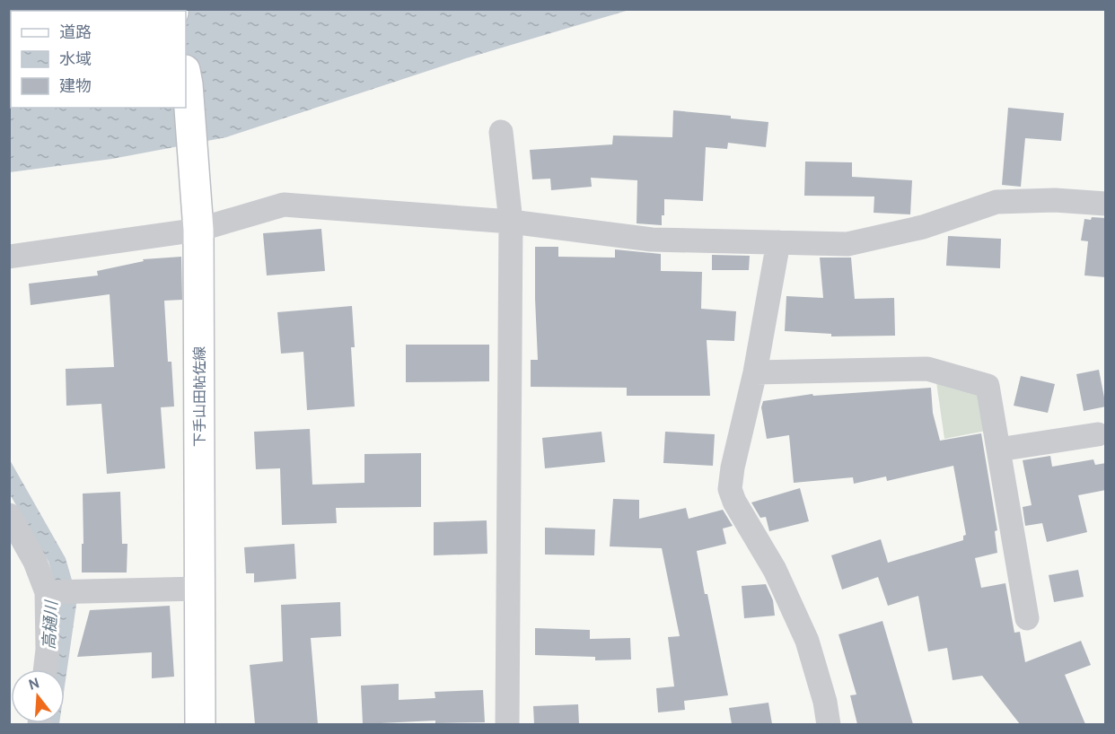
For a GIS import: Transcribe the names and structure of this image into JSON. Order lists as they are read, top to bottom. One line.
{"streets":{"main road":["下手山田帖佐線"]},"water":["高樋川"],"legend":["道路","水域","建物"],"north":"top"}
